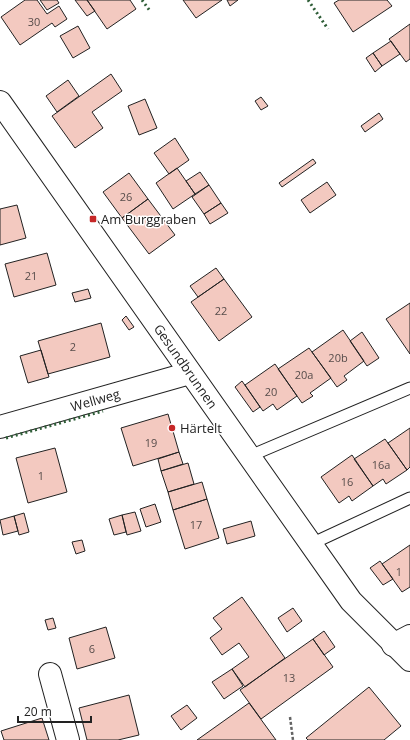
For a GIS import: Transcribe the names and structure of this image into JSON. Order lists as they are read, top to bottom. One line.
{"streets":{"street":["Gesundbrunnen","Wellweg"]},"crossings":[["Gesundbrunnen","Wellweg"]],"places":{"transit":["Am Burggraben"],"other":["Härtelt"]},"house_numbers":["30","26","21","22","2","20b","20a","20","19","16a","1","16","17","1","6","13"],"scale_bar":"20 m"}
